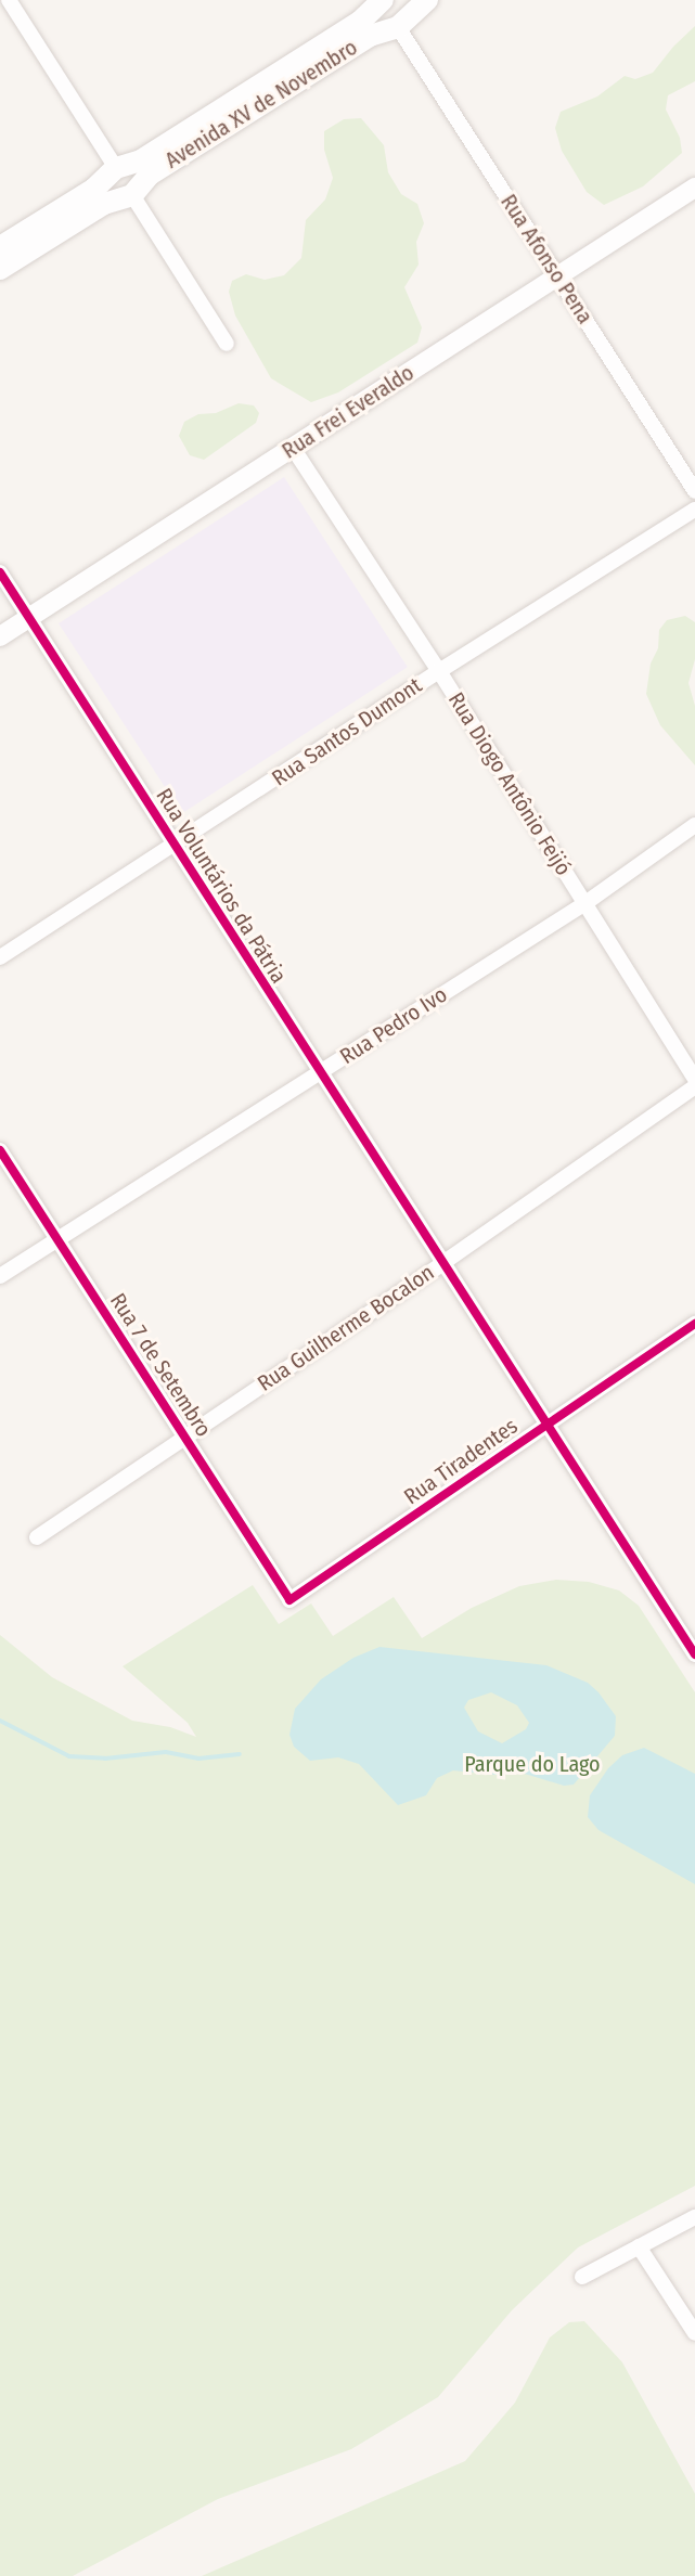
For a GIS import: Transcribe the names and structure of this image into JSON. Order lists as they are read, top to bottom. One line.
{"streets":{"main road":["Avenida XV de Novembro"],"street":["Rua Afonso Pena","Rua Frei Everaldo","Rua Santos Dumont","Rua Diogo Antônio Feijó","Rua Voluntários da Pátria","Rua Pedro Ivo","Rua Guilherme Bocalon","Rua 7 de Setembro","Rua Tiradentes"]},"crossings":[["Avenida XV de Novembro","Rua Afonso Pena"],["Rua Afonso Pena","Rua Frei Everaldo"],["Rua Frei Everaldo","Rua Diogo Antônio Feijó"],["Rua Frei Everaldo","Rua Voluntários da Pátria"],["Rua Santos Dumont","Rua Diogo Antônio Feijó"],["Rua Santos Dumont","Rua Voluntários da Pátria"],["Rua Diogo Antônio Feijó","Rua Pedro Ivo"],["Rua Voluntários da Pátria","Rua Pedro Ivo"],["Rua Voluntários da Pátria","Rua Guilherme Bocalon"],["Rua Voluntários da Pátria","Rua Tiradentes"],["Rua Pedro Ivo","Rua 7 de Setembro"],["Rua Guilherme Bocalon","Rua 7 de Setembro"],["Rua 7 de Setembro","Rua Tiradentes"]],"parks":["Parque do Lago"]}
